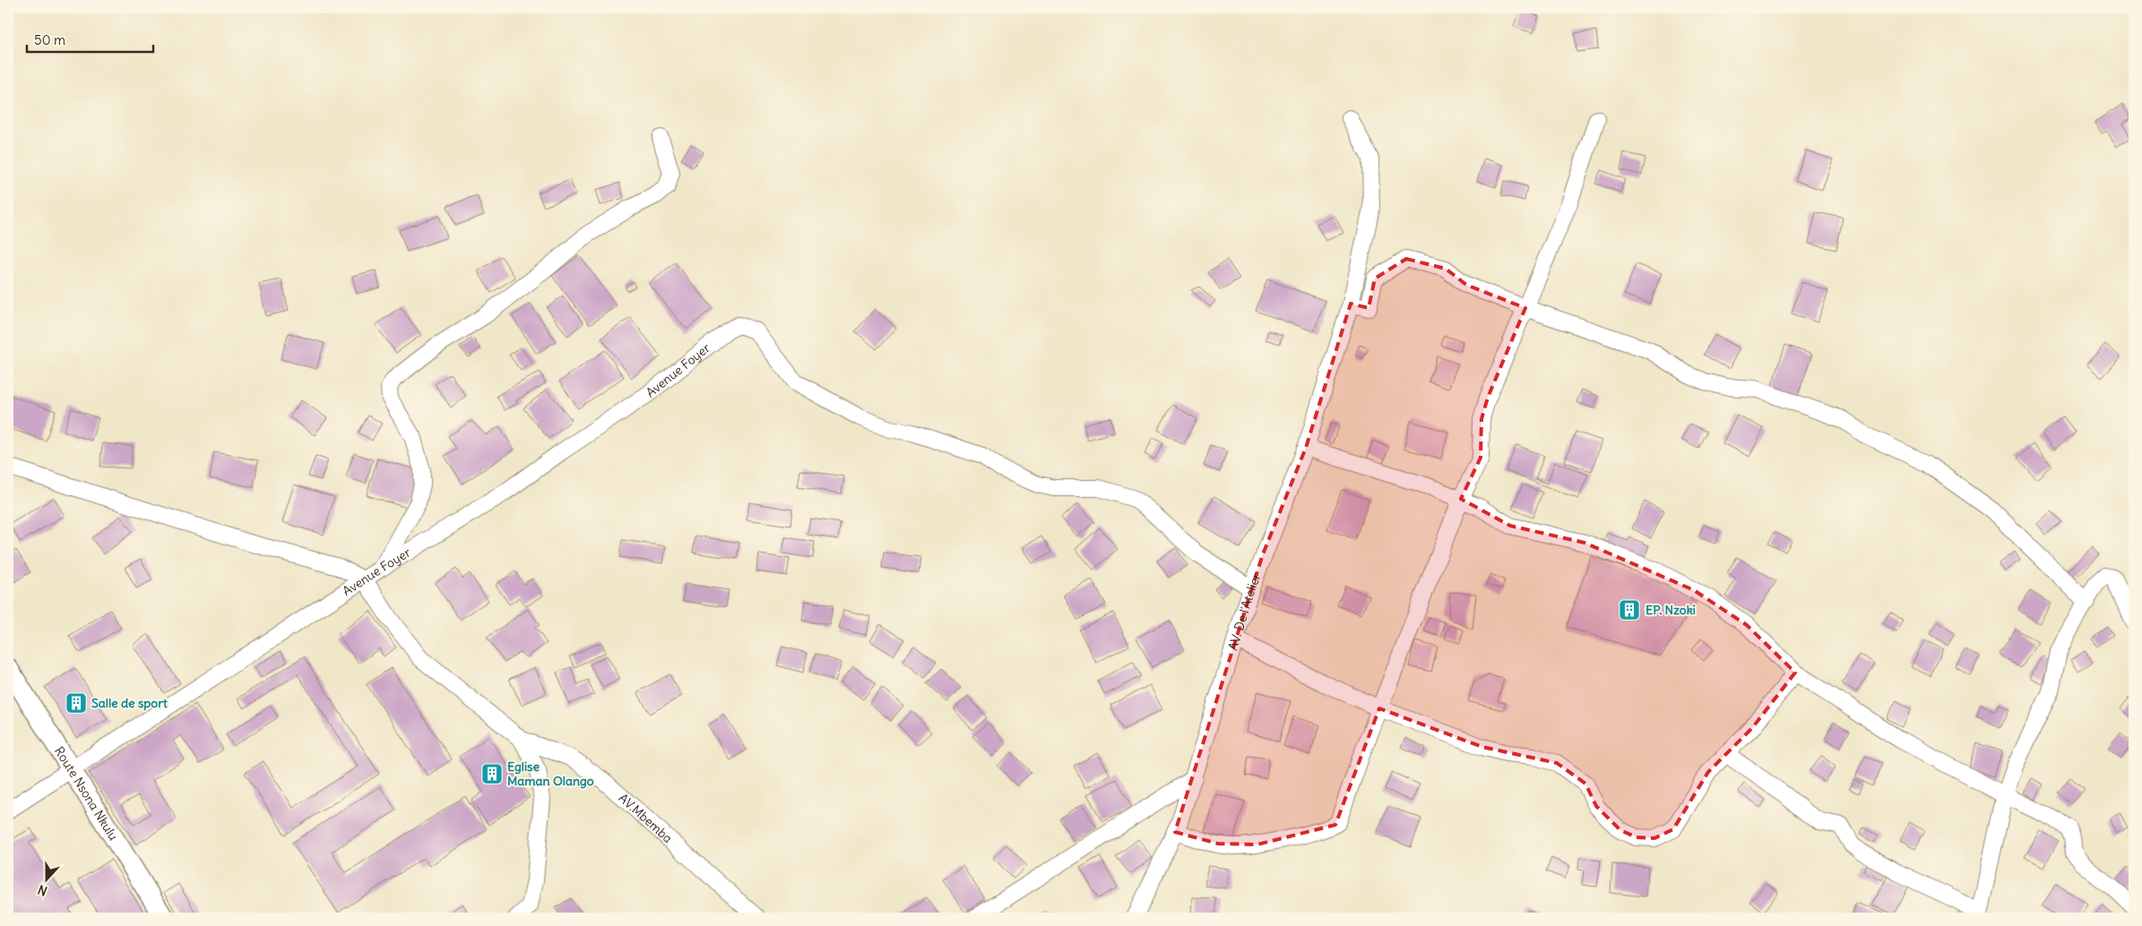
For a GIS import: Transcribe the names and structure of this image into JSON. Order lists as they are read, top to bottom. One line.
{"streets":{"street":["Avenue Foyer","AV. De l'Atelier","Route Nsona Nkulu","AV.Mbemba"]},"crossings":[["Avenue Foyer","AV. De l'Atelier"],["Avenue Foyer","Route Nsona Nkulu"]],"places":{"building":["EP. Nzoki","Salle de sport","Eglise Maman Olango"]},"scale_bar":"50 m","north":"bottom"}
